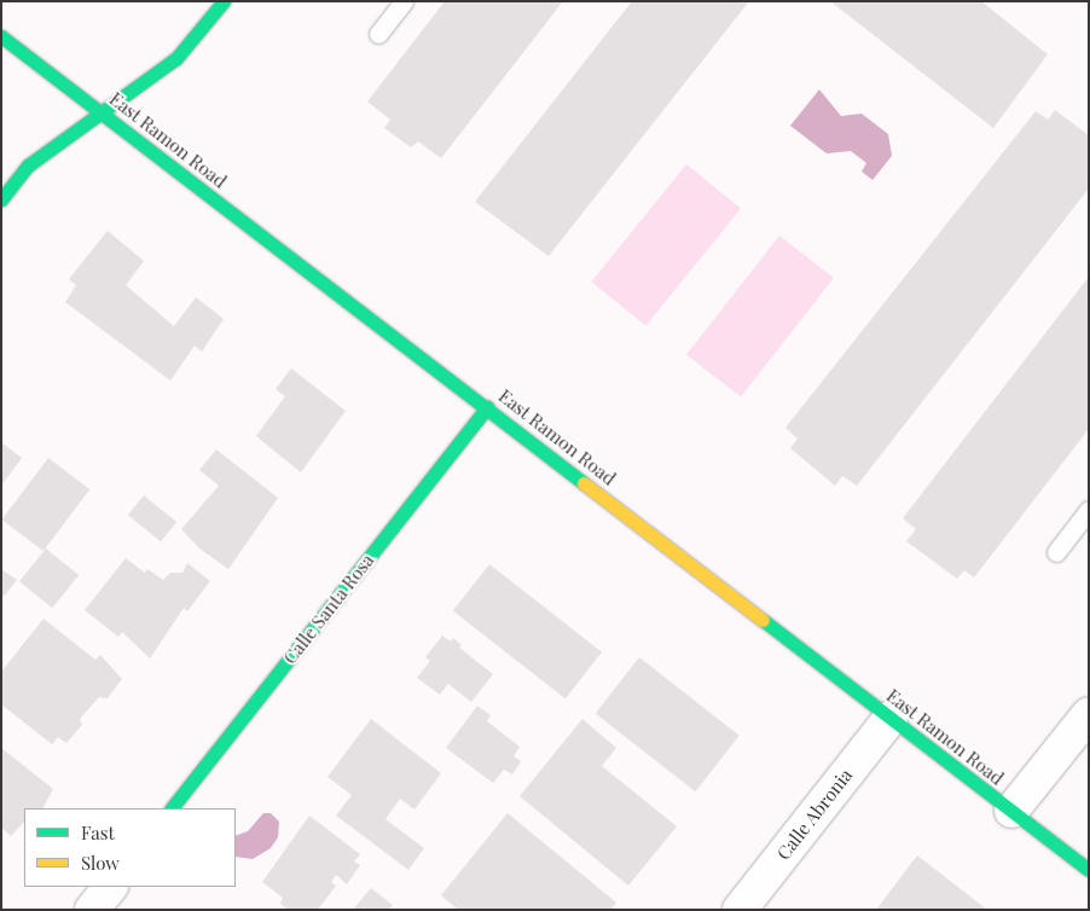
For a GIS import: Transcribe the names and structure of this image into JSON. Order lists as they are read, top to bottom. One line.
{"streets":{"main road":["East Ramon Road","Calle Santa Rosa"],"street":["Calle Abronia"]},"crossings":[["East Ramon Road","Calle Santa Rosa"],["East Ramon Road","Calle Abronia"]],"legend":["Fast","Slow"]}
